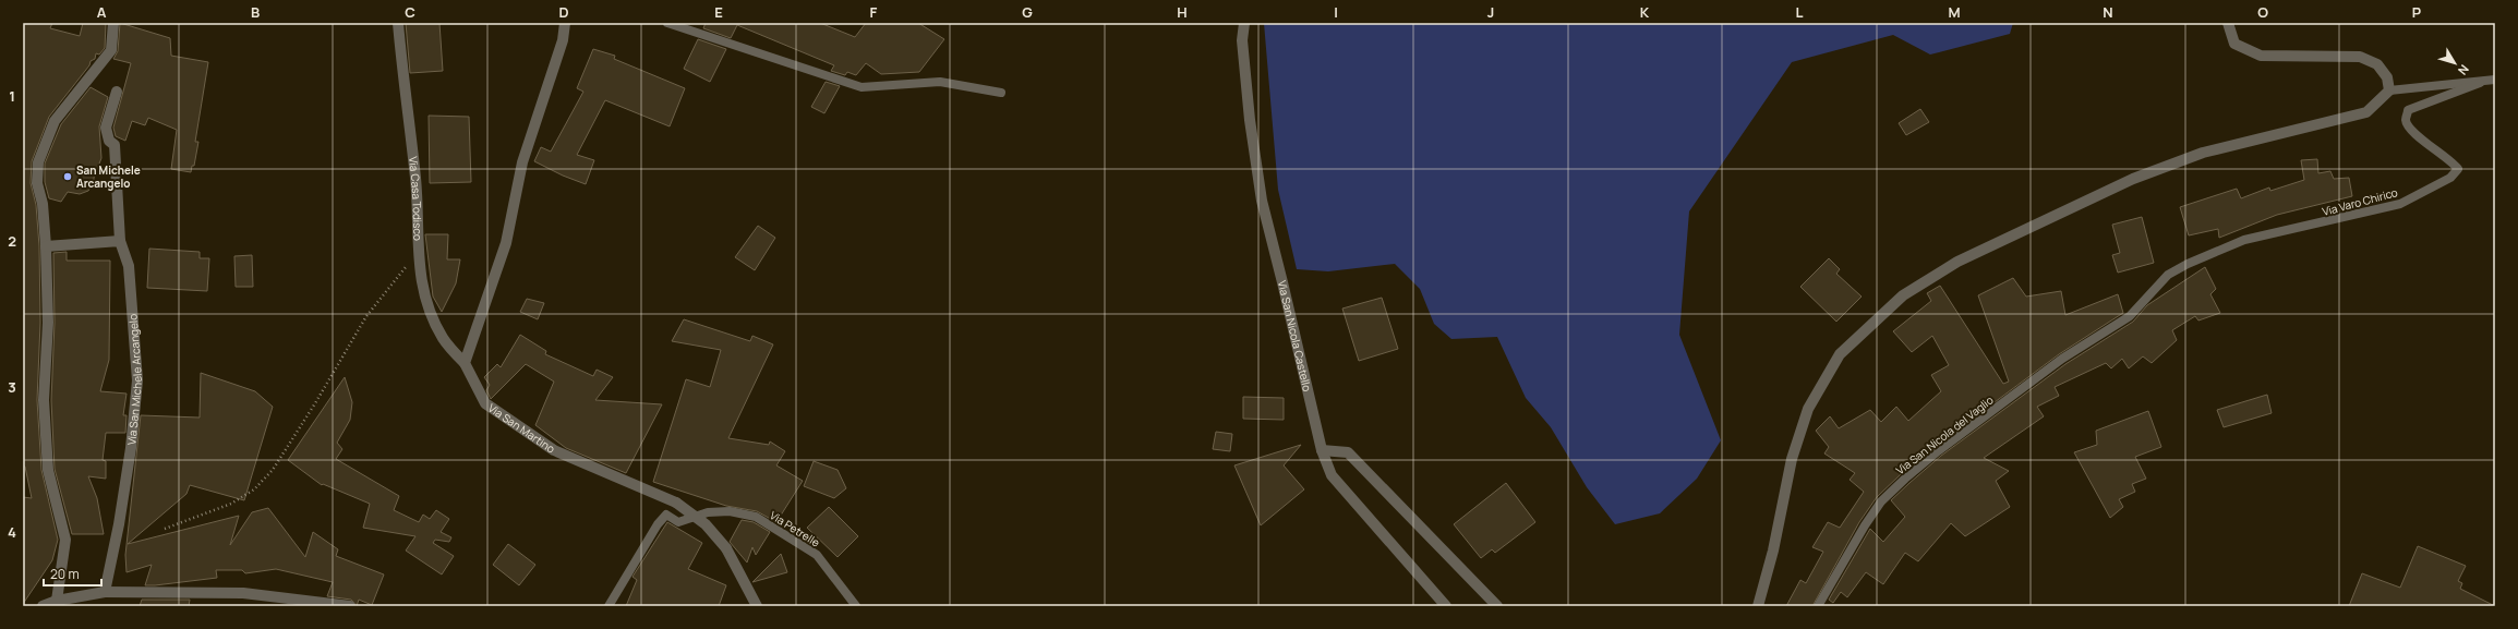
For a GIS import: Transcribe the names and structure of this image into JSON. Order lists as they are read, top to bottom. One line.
{"streets":{"street":["Via Casa Todisco","Via San Nicola Castello","Via San Michele Arcangelo","Via San Martino"],"lane":["Via Varo Chirico","Via San Nicola del Vaglio","Via Petrelle"]},"crossings":[["Via Casa Todisco","Via San Martino"],["Via Varo Chirico","Via San Nicola del Vaglio"]],"places":["San Michele Arcangelo"],"scale_bar":"20 m","north":"bottom right","grid":{"columns":["A","B","C","D","E","F","G","H","I","J","K","L","M","N","O","P"],"rows":["1","2","3","4"]}}
